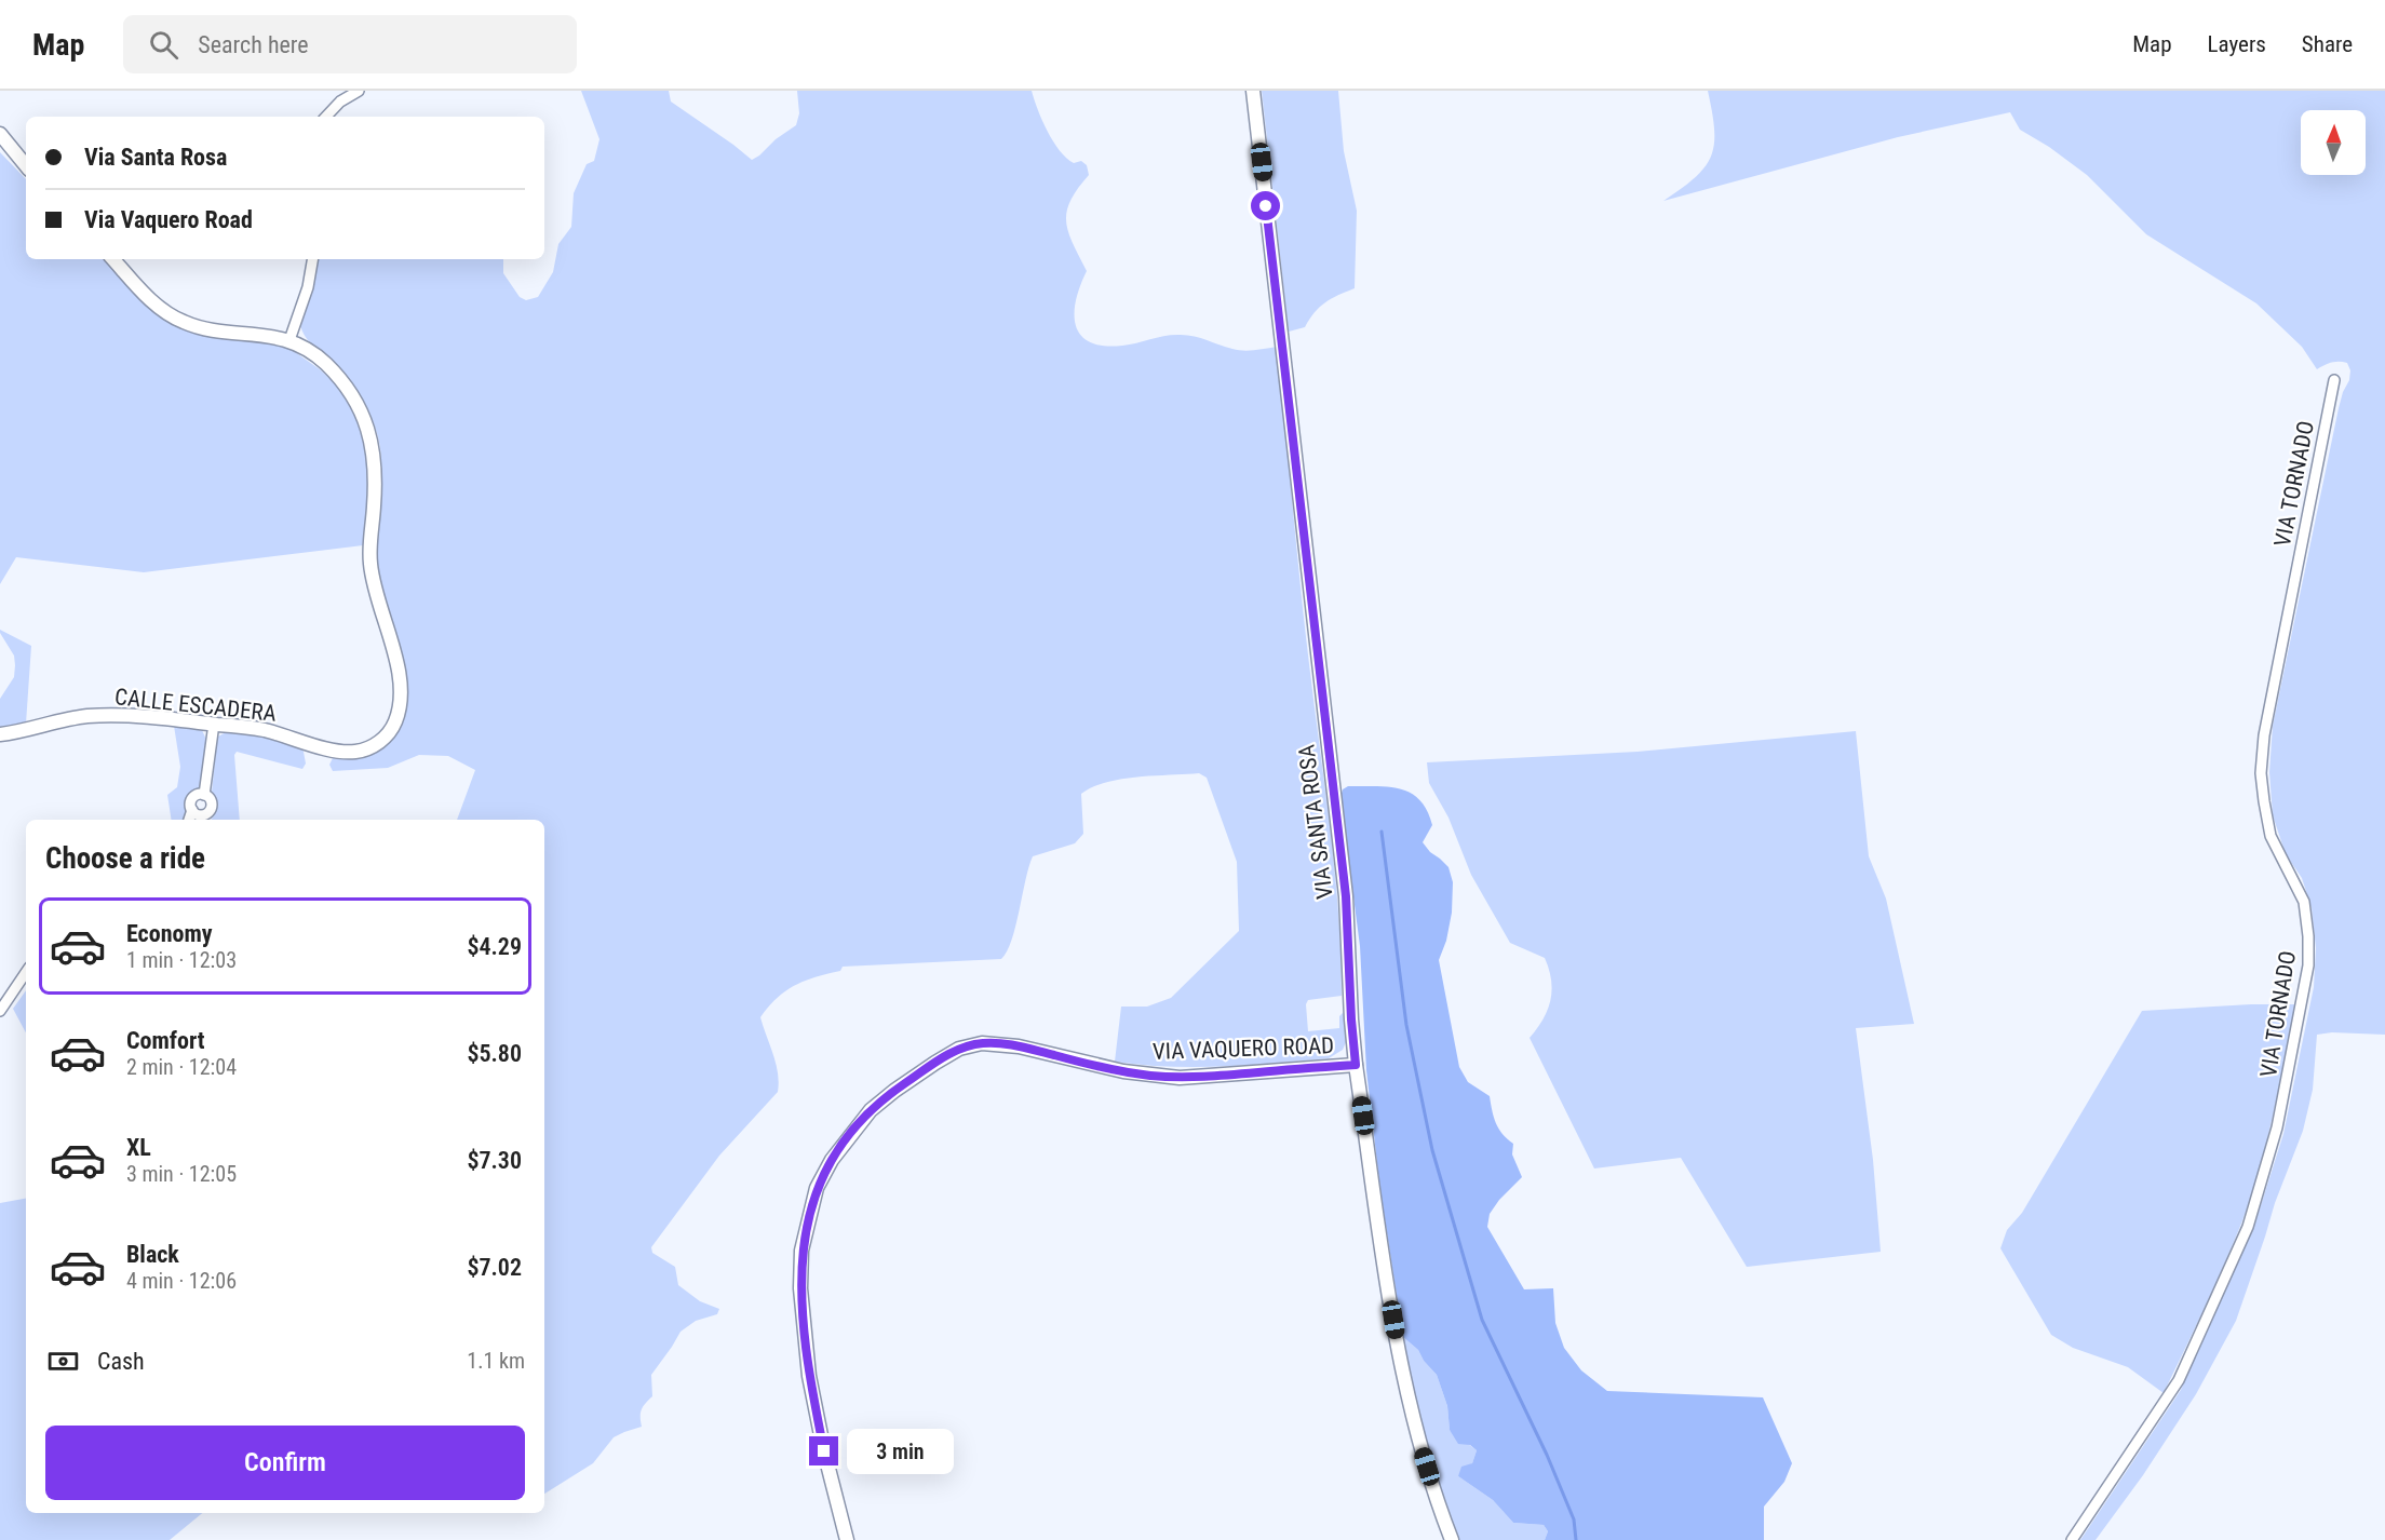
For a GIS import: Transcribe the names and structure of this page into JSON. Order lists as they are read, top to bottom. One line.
{"streets":{"street":["VIA TORNADO","CALLE ESCADERA","VIA SANTA ROSA","VIA VAQUERO ROAD"]},"crossings":[["VIA SANTA ROSA","VIA VAQUERO ROAD"]],"north":"top","page":{"header":"Map","search":"Search here","nav":["Map","Layers","Share"],"banner":["Via Santa Rosa","Via Vaquero Road"],"heading":"Choose a ride","list":[{"name":"Economy","note":"1 min · 12:03","value":"$4.29"},{"name":"Comfort","note":"2 min · 12:04","value":"$5.80"},{"name":"XL","note":"3 min · 12:05","value":"$7.30"},{"name":"Black","note":"4 min · 12:06","value":"$7.02"}],"pay":["Cash","1.1 km"],"buttons":"Confirm","bubble":"3 min"}}
